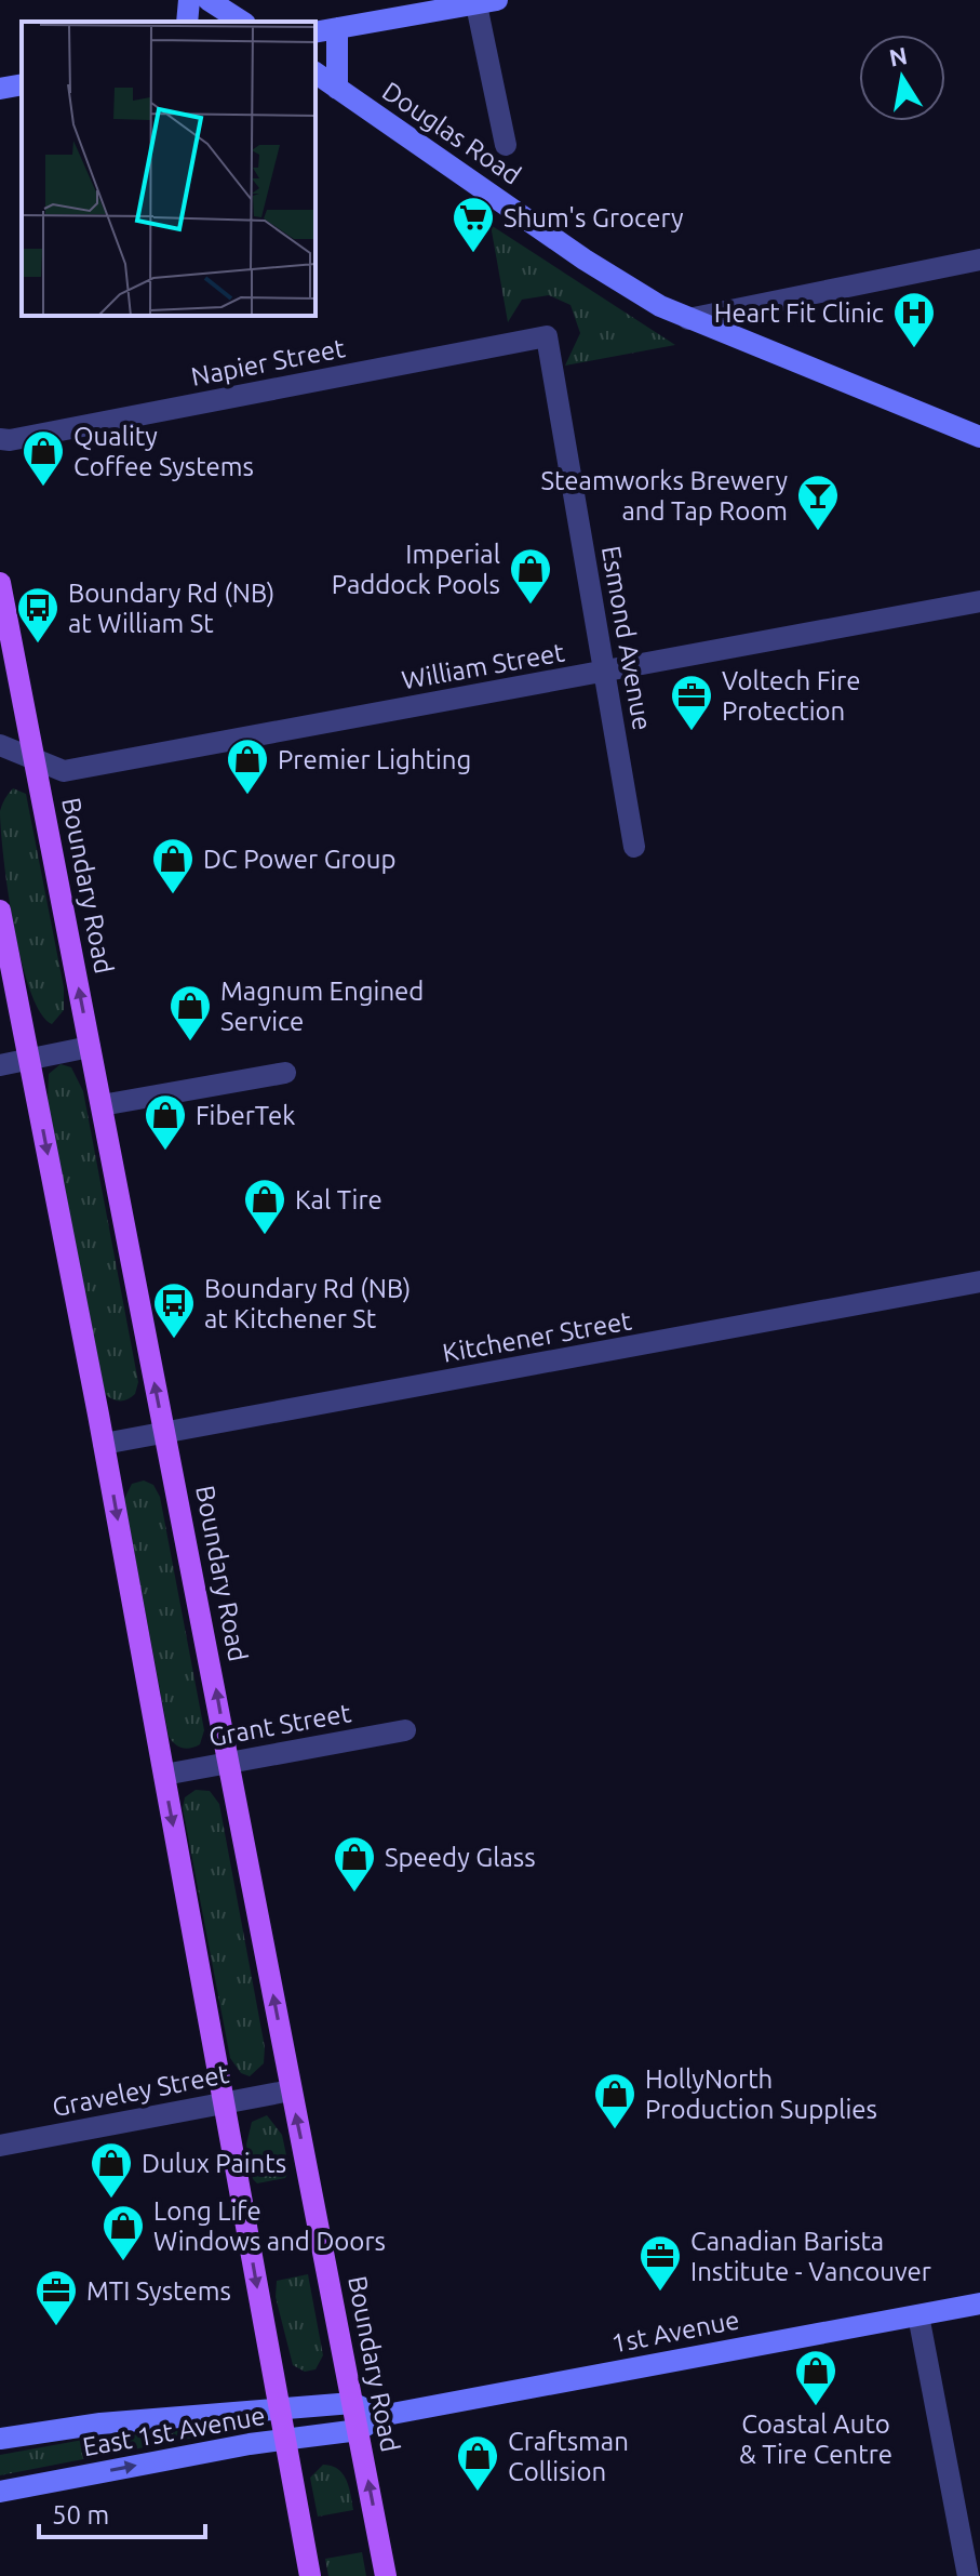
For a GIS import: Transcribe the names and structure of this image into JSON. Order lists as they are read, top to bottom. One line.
{"streets":{"main road":["Boundary Road"],"street":["Douglas Road","Napier Street","Esmond Avenue","William Street","Kitchener Street","Grant Street","Graveley Street","1st Avenue","East 1st Avenue"]},"crossings":[["Napier Street","Esmond Avenue"],["Esmond Avenue","William Street"],["William Street","Boundary Road"],["Boundary Road","Kitchener Street"],["Boundary Road","Grant Street"],["Boundary Road","Graveley Street"],["Boundary Road","1st Avenue"],["Boundary Road","East 1st Avenue"],["1st Avenue","East 1st Avenue"]],"places":{"supermarket":["Shum's Grocery"],"hospital":["Heart Fit Clinic"],"shop":["Quality Coffee Systems","Imperial Paddock Pools","Premier Lighting","DC Power Group","Magnum Engined Service","FiberTek","Kal Tire","Speedy Glass","HollyNorth Production Supplies","Dulux Paints","Long Life Windows and Doors","Coastal Auto & Tire Centre","Craftsman Collision"],"bar":["Steamworks Brewery and Tap Room"],"bus stop":["Boundary Rd (NB) at William St","Boundary Rd (NB) at Kitchener St"],"office":["Voltech Fire Protection","Canadian Barista Institute - Vancouver","MTI Systems"]},"scale_bar":"50 m","north":"top"}
